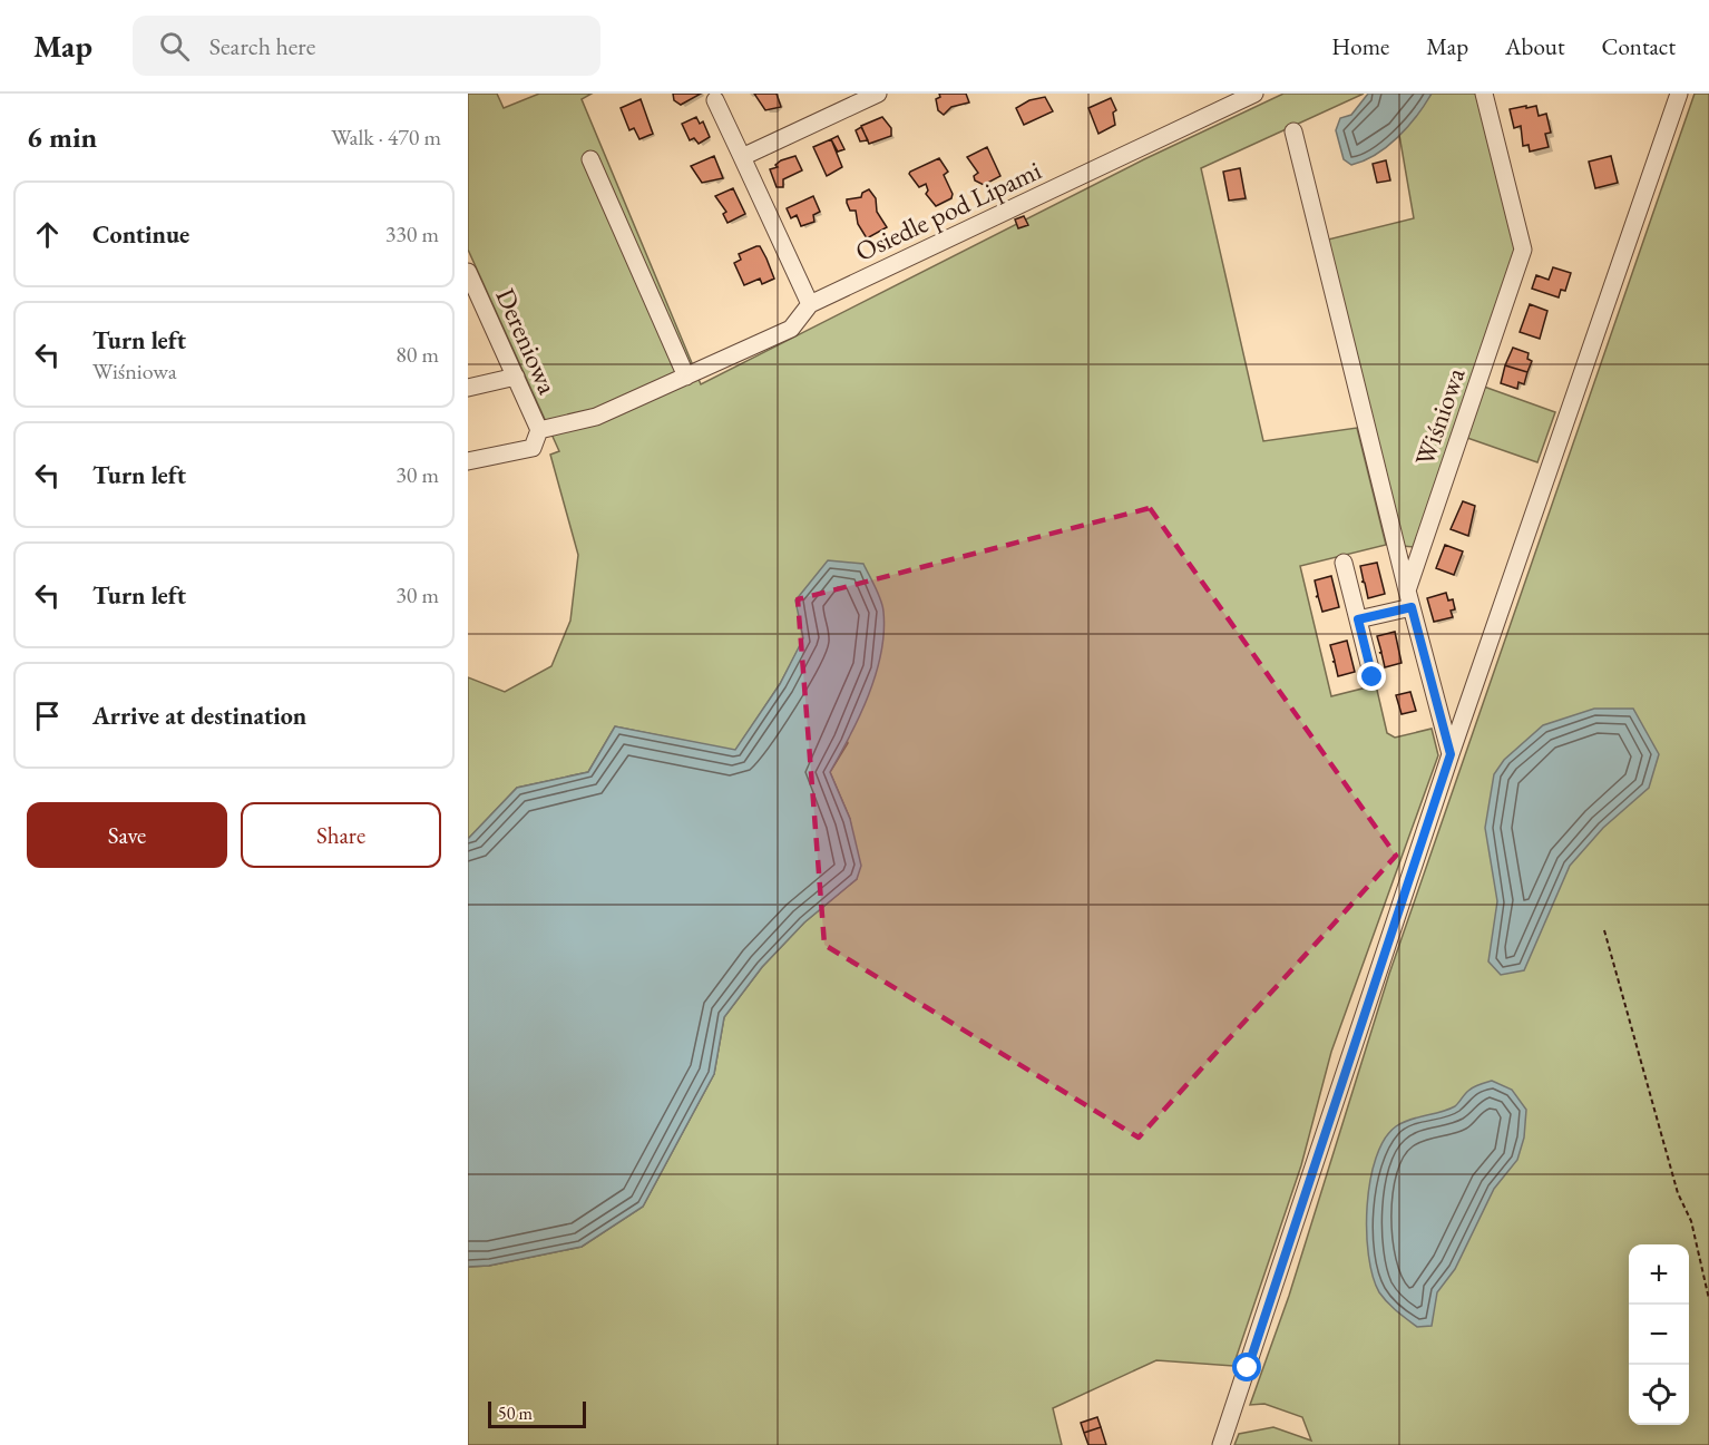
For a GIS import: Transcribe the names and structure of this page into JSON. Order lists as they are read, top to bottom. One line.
{"streets":{"street":["Osiedle pod Lipami","Dereniowa","Wiśniowa"]},"scale_bar":"50 m","page":{"header":"Map","search":"Search here","nav":["Home","Map","About","Contact"],"heading":["6 min","Walk · 470 m"],"list":[["Continue","330 m"],["Turn left","Wiśniowa","80 m"],["Turn left","30 m"],["Turn left","30 m"],"Arrive at destination"],"buttons":["Save","Share"],"map_buttons":["+","−"],"scale":"50 m"}}
